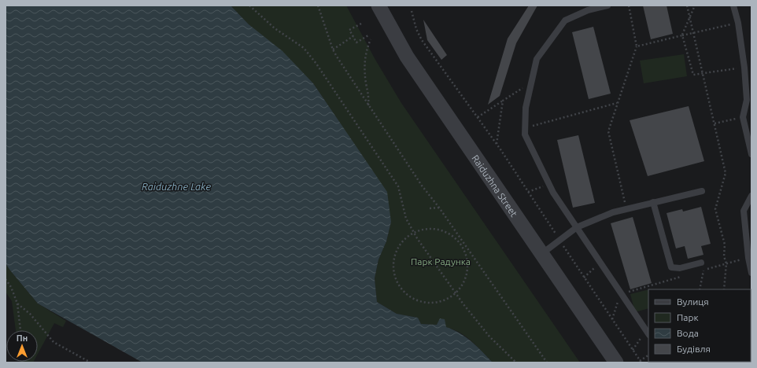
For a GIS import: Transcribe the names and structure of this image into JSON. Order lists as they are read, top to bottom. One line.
{"streets":{"street":["Raiduzhna Street"]},"water":["Raiduzhne Lake"],"parks":["Парк Радунка"],"legend":["Вулиця","Парк","Вода","Будівля"],"north":"top"}
